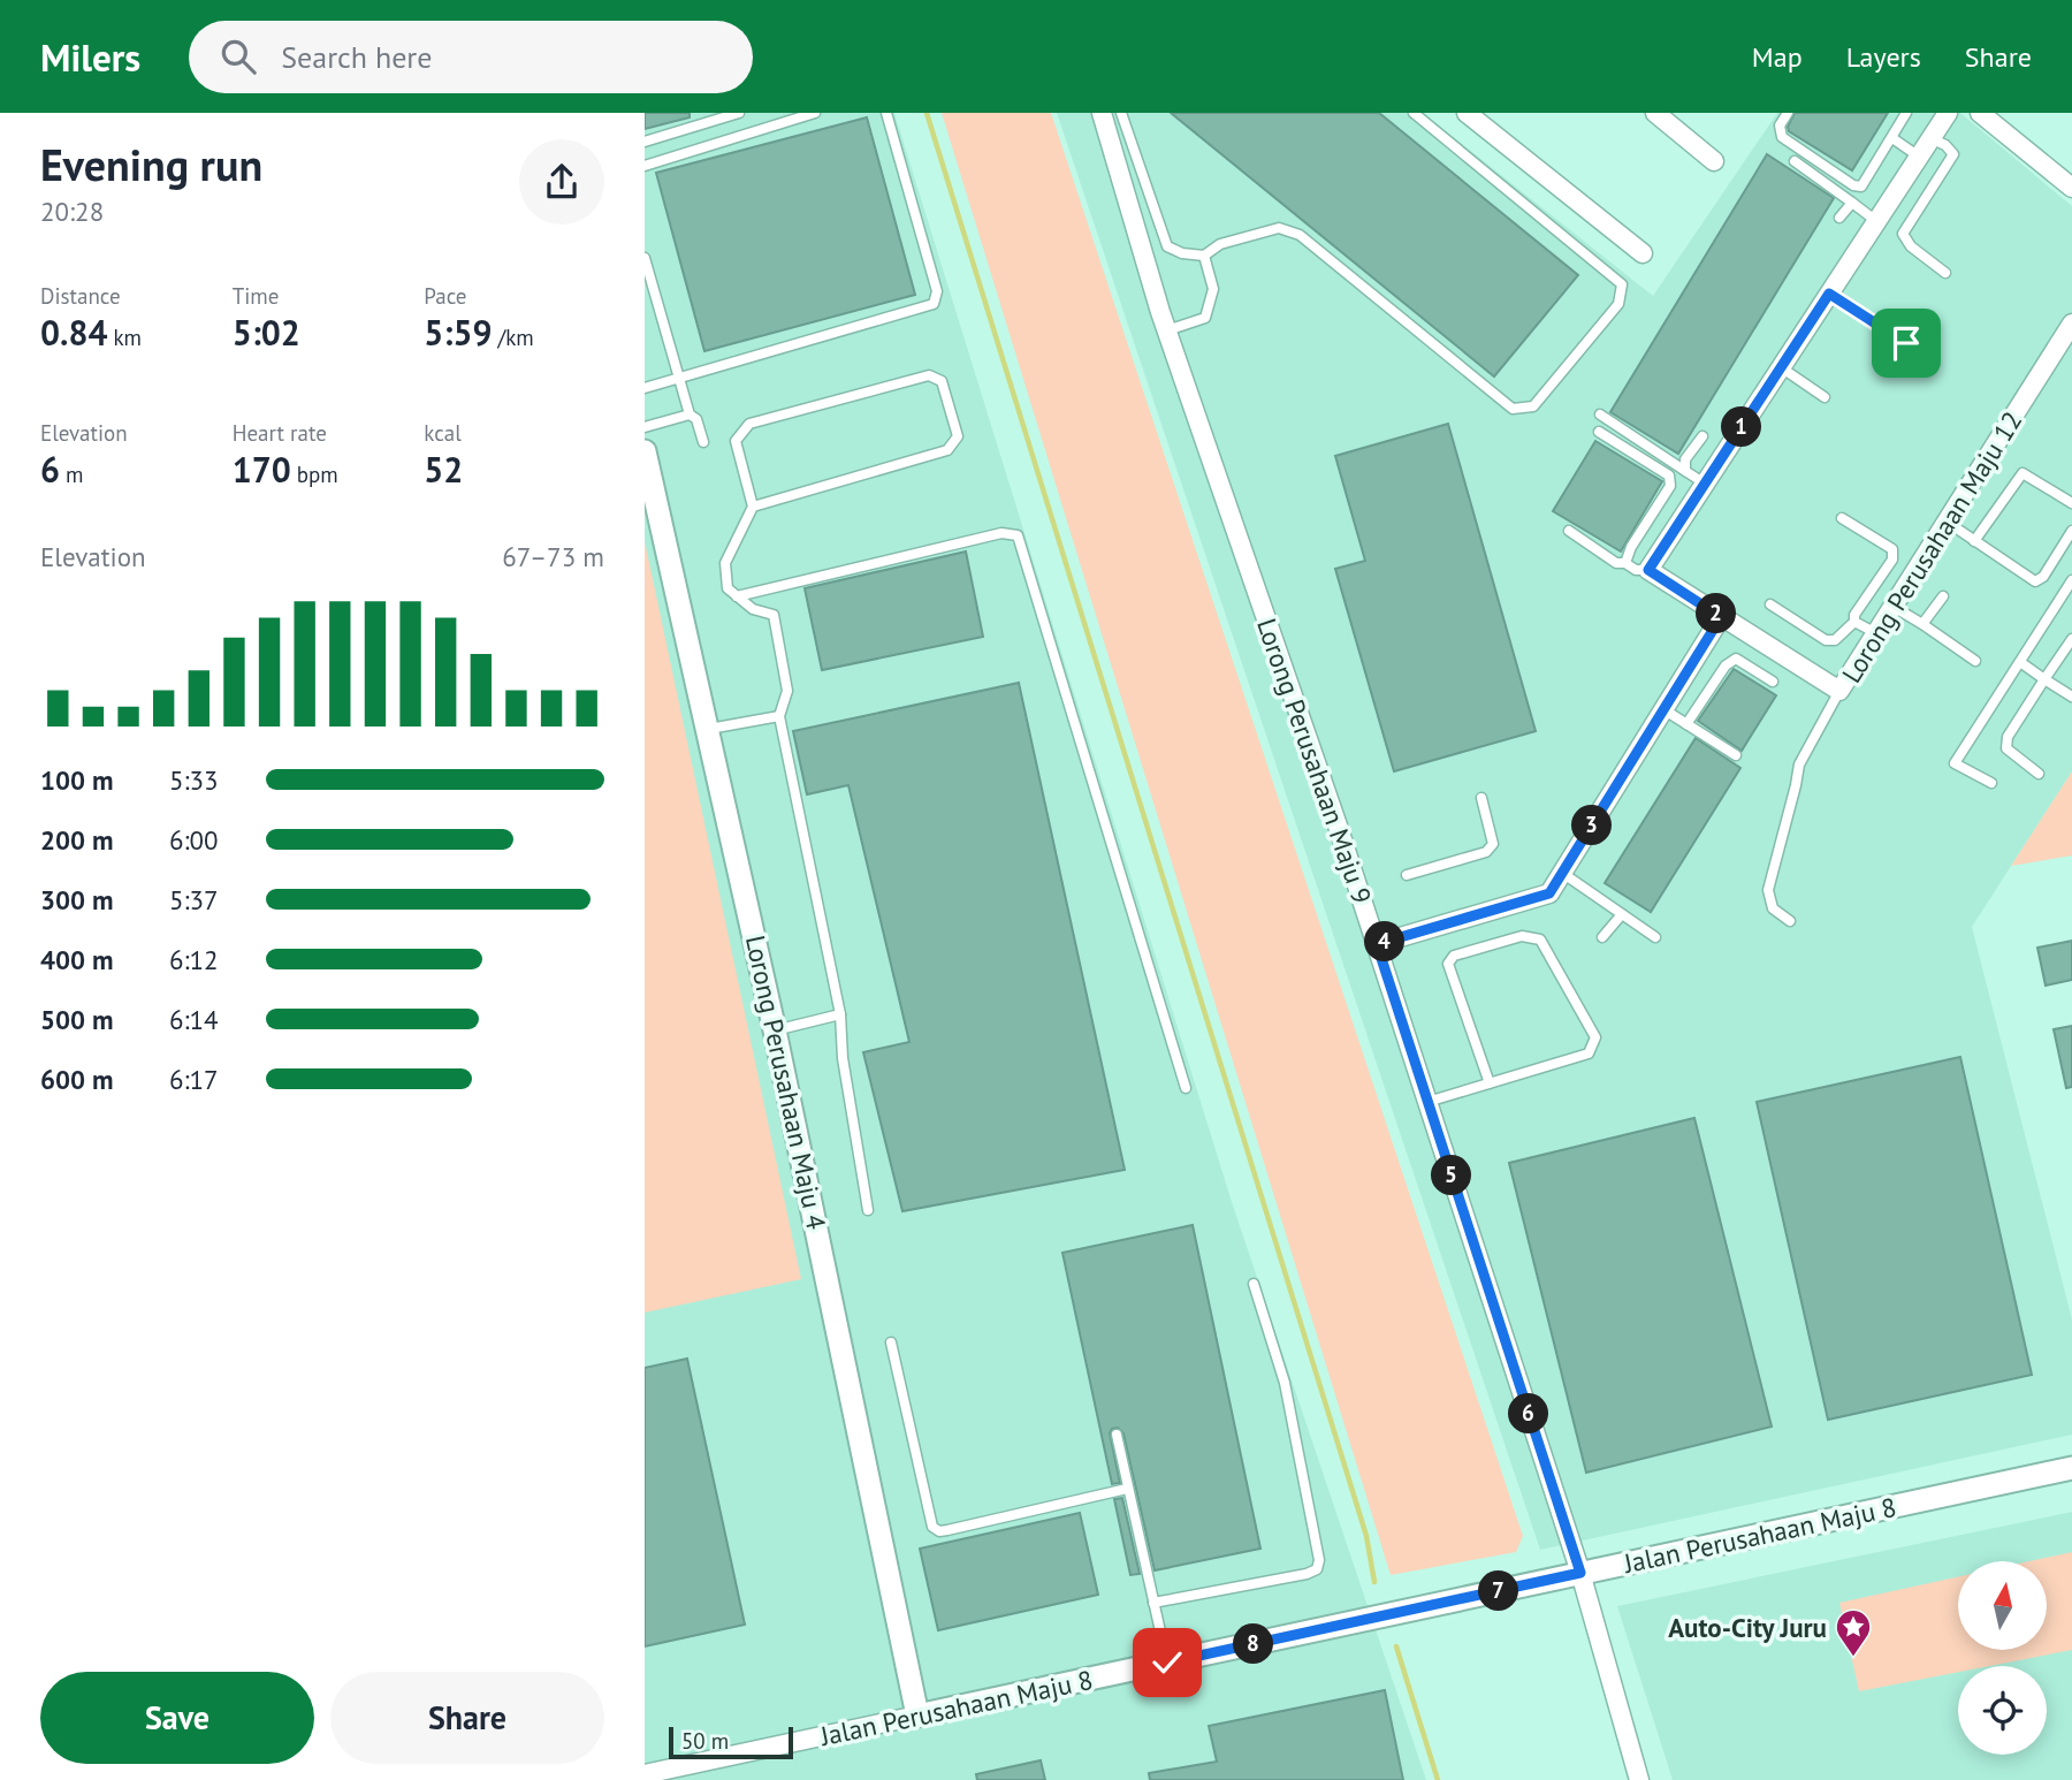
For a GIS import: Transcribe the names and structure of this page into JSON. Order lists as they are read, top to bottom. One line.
{"streets":{"street":["Lorong Perusahaan Maju 12","Lorong Perusahaan Maju 9","Lorong Perusahaan Maju 4","Jalan Perusahaan Maju 8"]},"crossings":[["Lorong Perusahaan Maju 9","Jalan Perusahaan Maju 8"],["Lorong Perusahaan Maju 4","Jalan Perusahaan Maju 8"]],"places":{"place":["Auto-City Juru"]},"scale_bar":"50 m","north":"top","page":{"header":"Milers","search":"Search here","nav":["Map","Layers","Share"],"heading":["Evening run","20:28"],"stats":[["Distance","0.84 km"],["Time","5:02"],["Pace","5:59 /km"],["Elevation","6 m"],["Heart rate","170 bpm"],["kcal","52"]],"pins":["1","2","3","4","5","6","7","8"],"chart":["Elevation","67–73 m"],"list":[{"name":"100 m","note":"5:33"},{"name":"200 m","note":"6:00"},{"name":"300 m","note":"5:37"},{"name":"400 m","note":"6:12"},{"name":"500 m","note":"6:14"},{"name":"600 m","note":"6:17"}],"buttons":["Save","Share"],"scale":"50 m"}}
